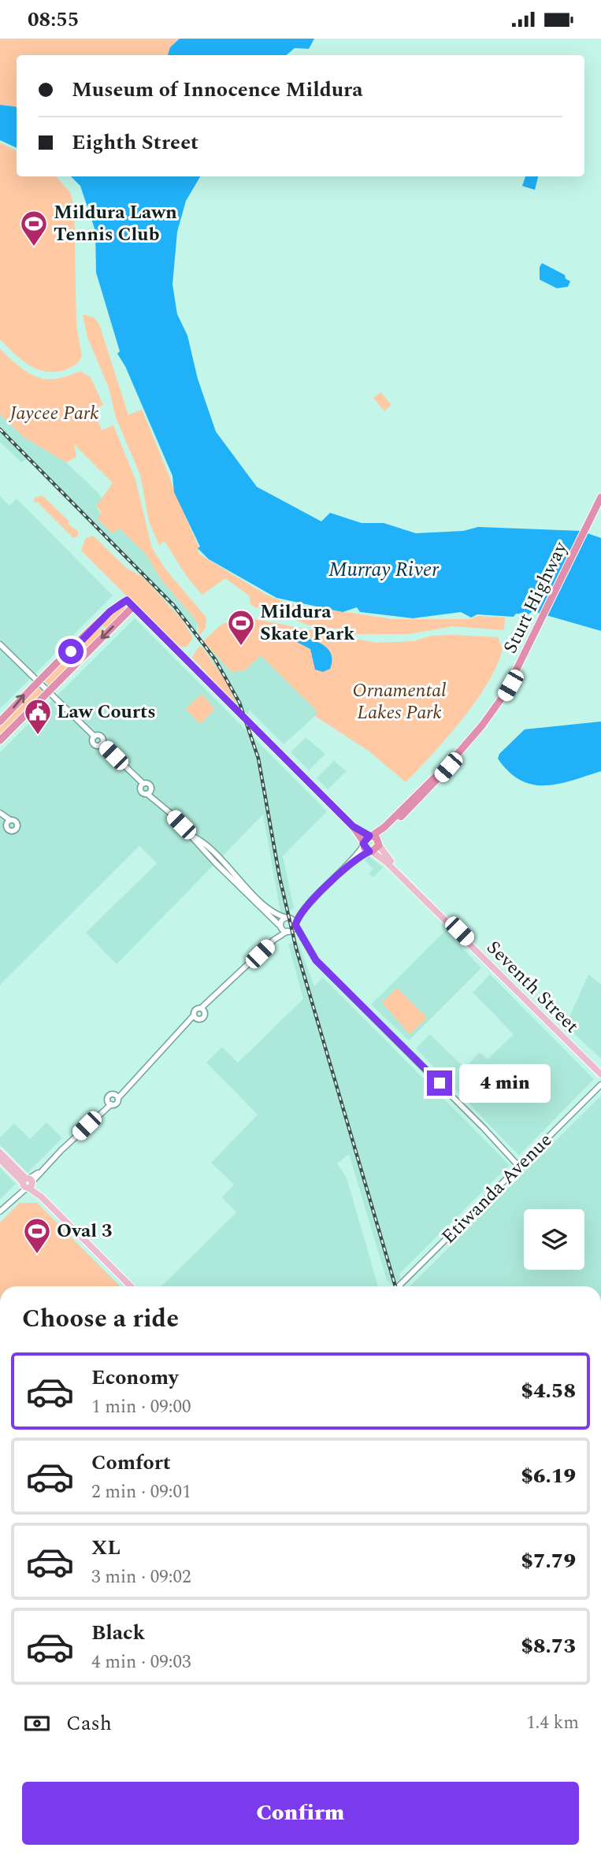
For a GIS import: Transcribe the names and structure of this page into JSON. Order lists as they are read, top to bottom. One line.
{"streets":{"highway":["Sturt Highway","Seventh Street"],"street":["Etiwanda Avenue"]},"crossings":[["Sturt Highway","Seventh Street"]],"water":["Murray River"],"parks":["Jaycee Park","Ornamental Lakes Park"],"places":{"sports":["Mildura Lawn Tennis Club","Mildura Skate Park","Oval 3"],"public building":["Law Courts"]},"page":{"status":"08:55","banner":["Museum of Innocence Mildura","Eighth Street"],"bubble":"4 min","heading":"Choose a ride","list":[{"name":"Economy","note":"1 min · 09:00","value":"$4.58"},{"name":"Comfort","note":"2 min · 09:01","value":"$6.19"},{"name":"XL","note":"3 min · 09:02","value":"$7.79"},{"name":"Black","note":"4 min · 09:03","value":"$8.73"}],"pay":["Cash","1.4 km"],"buttons":"Confirm"}}
